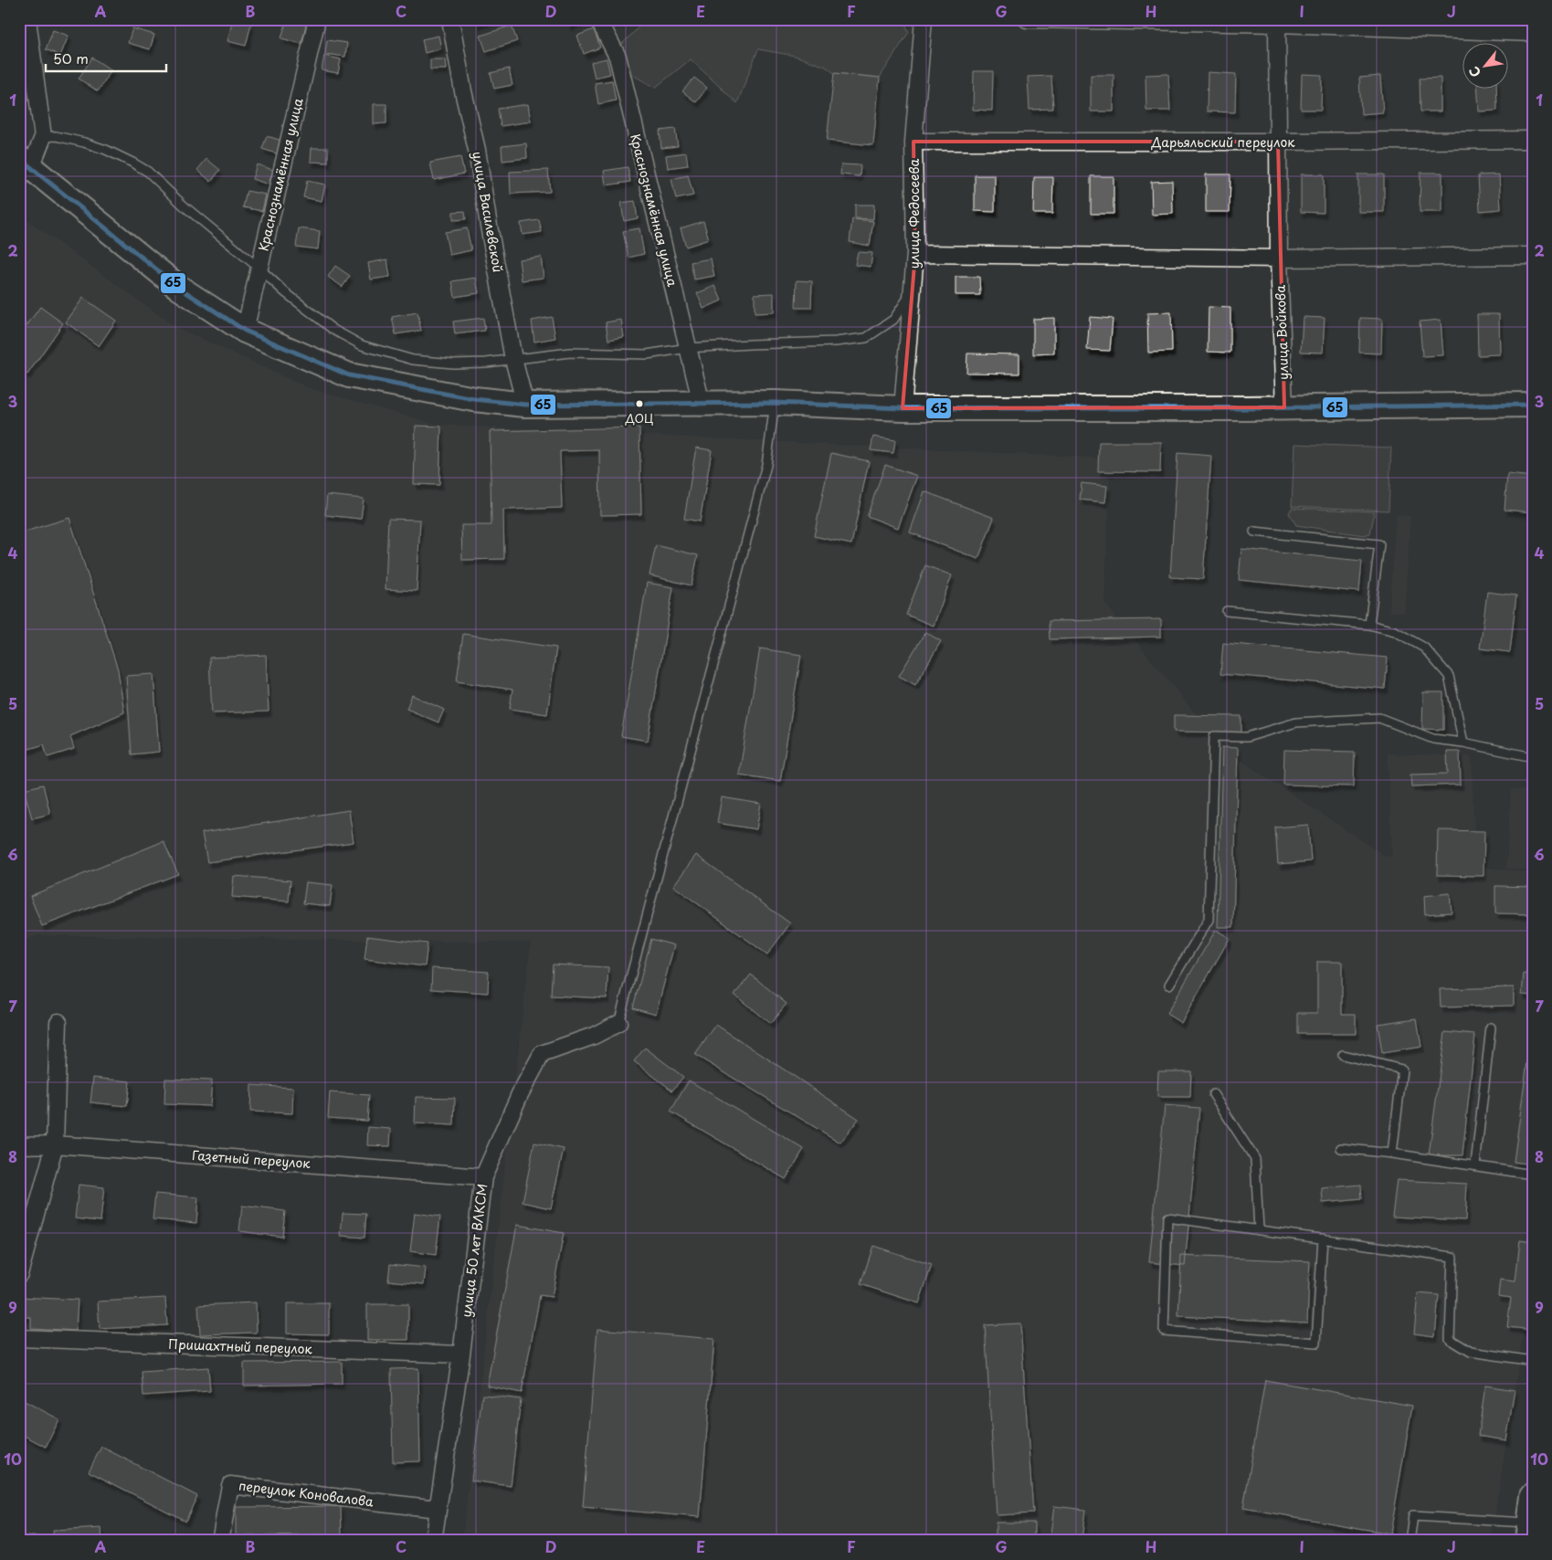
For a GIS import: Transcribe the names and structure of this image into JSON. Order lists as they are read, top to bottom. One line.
{"streets":{"street":["Дарьяльский переулок","Краснознамённая улица","улица Василевской","улица Федосеева","улица Войкова","Газетный переулок","улица 50 лет ВЛКСМ","Пришахтный переулок","переулок Коновалова"]},"crossings":[["Дарьяльский переулок","улица Федосеева"],["Дарьяльский переулок","улица Войкова"],["Газетный переулок","улица 50 лет ВЛКСМ"],["улица 50 лет ВЛКСМ","Пришахтный переулок"],["улица 50 лет ВЛКСМ","переулок Коновалова"]],"places":["ДОЦ"],"lines":["transit line 65"],"scale_bar":"50 m","north":"bottom left","grid":{"columns":["A","B","C","D","E","F","G","H","I","J"],"rows":["1","2","3","4","5","6","7","8","9","10"]}}
